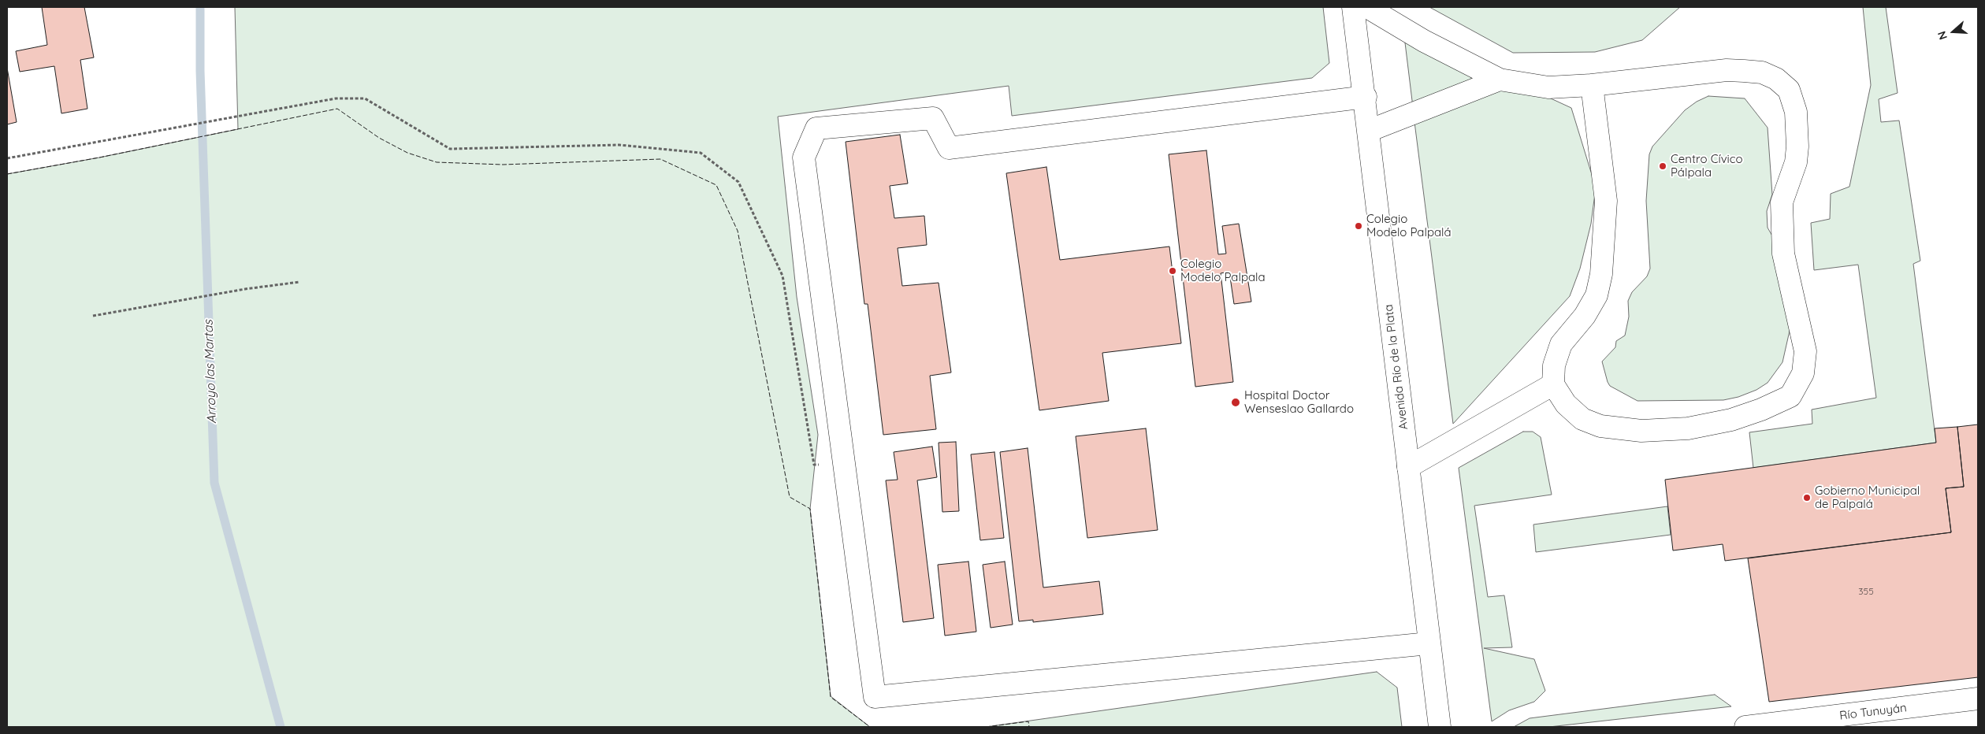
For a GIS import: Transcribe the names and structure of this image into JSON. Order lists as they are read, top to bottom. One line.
{"streets":{"main road":["Avenida Río de la Plata","Río Tunuyán"]},"water":["Arroyo las Martas"],"places":["Centro Cívico Pálpala","Colegio Modelo Palpalá","Colegio Modelo Palpala","Hospital Doctor Wenseslao Gallardo","Gobierno Municipal de Palpalá"],"house_numbers":["355"],"north":"left"}
